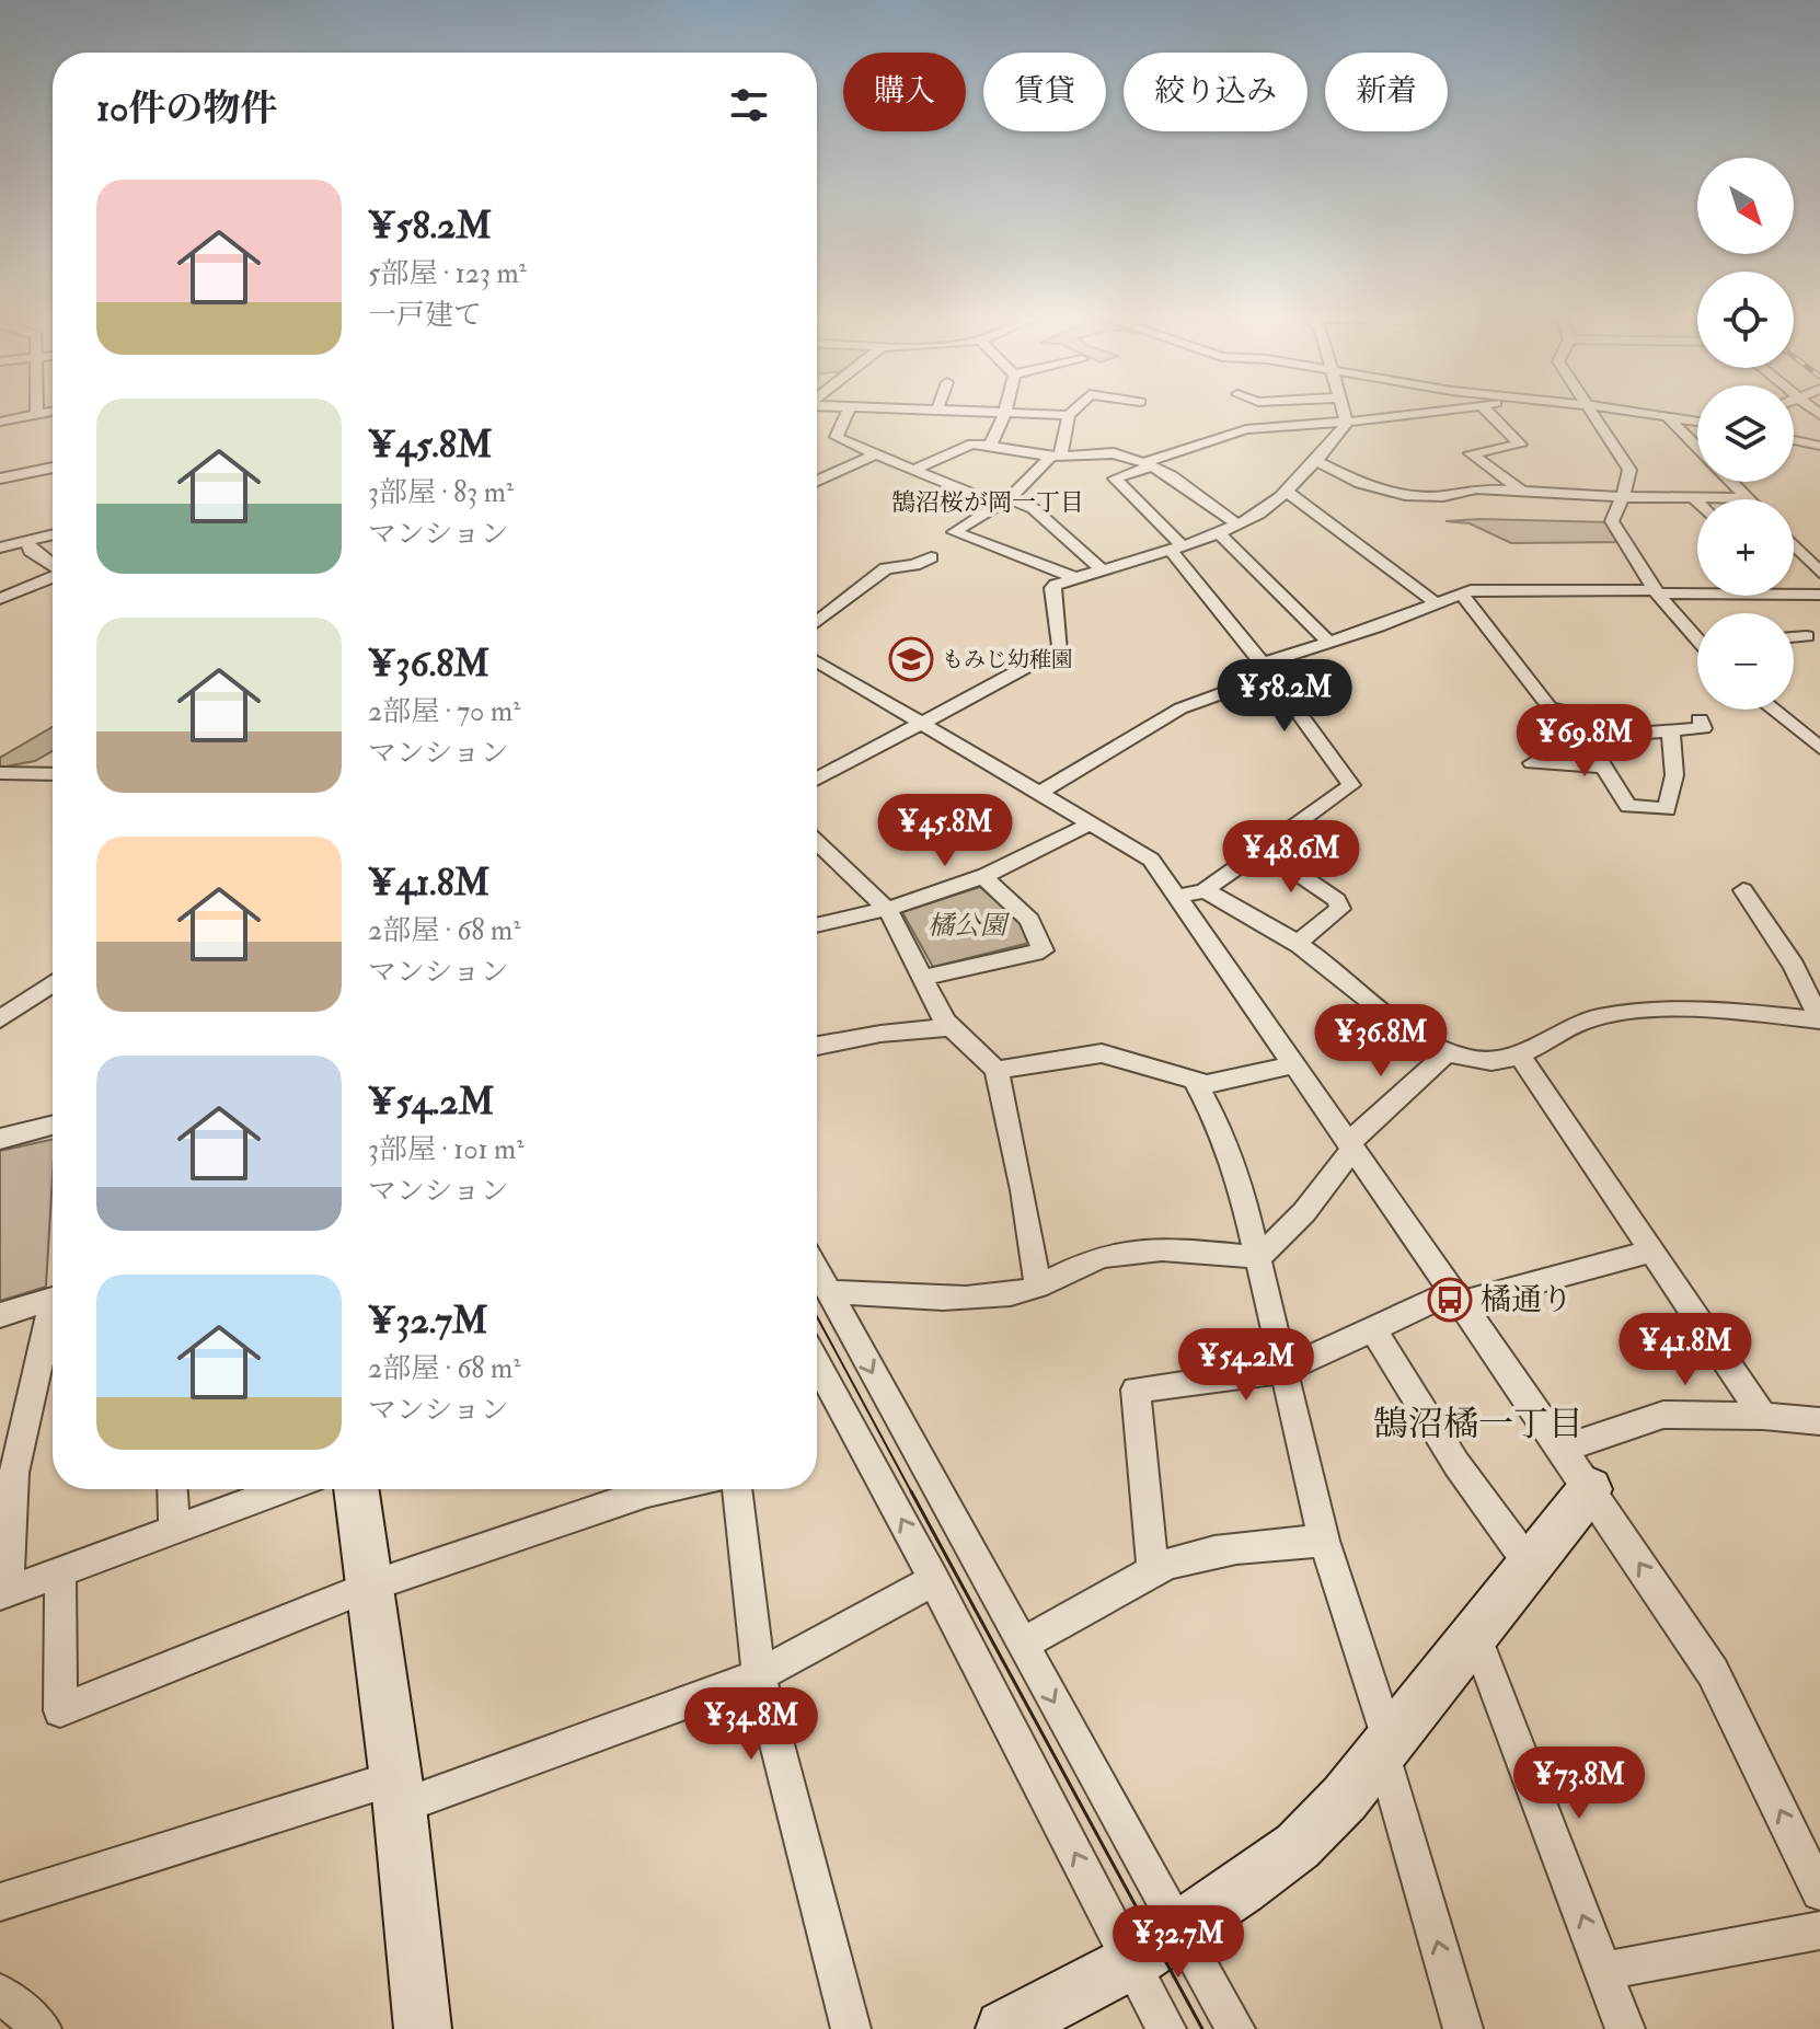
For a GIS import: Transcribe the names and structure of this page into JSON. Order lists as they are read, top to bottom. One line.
{"districts":["鵠沼桜が岡一丁目","鵠沼橘一丁目"],"parks":["橘公園"],"places":{"school or university":["もみじ幼稚園"],"bus stop":["橘通り"]},"north":"bottom right","page":{"chip":["購入","賃貸","絞り込み","新着"],"heading":"10件の物件","map_buttons":["+","−"],"list":[{"name":"¥58.2M","note":"5部屋 · 123 m² · 一戸建て"},{"name":"¥45.8M","note":"3部屋 · 83 m² · マンション"},{"name":"¥36.8M","note":"2部屋 · 70 m² · マンション"},{"name":"¥41.8M","note":"2部屋 · 68 m² · マンション"},{"name":"¥54.2M","note":"3部屋 · 101 m² · マンション"},{"name":"¥32.7M","note":"2部屋 · 68 m² · マンション"}],"price":["¥58.2M","¥69.8M","¥45.8M","¥48.6M","¥36.8M","¥41.8M","¥54.2M","¥34.8M","¥73.8M","¥32.7M"]}}
